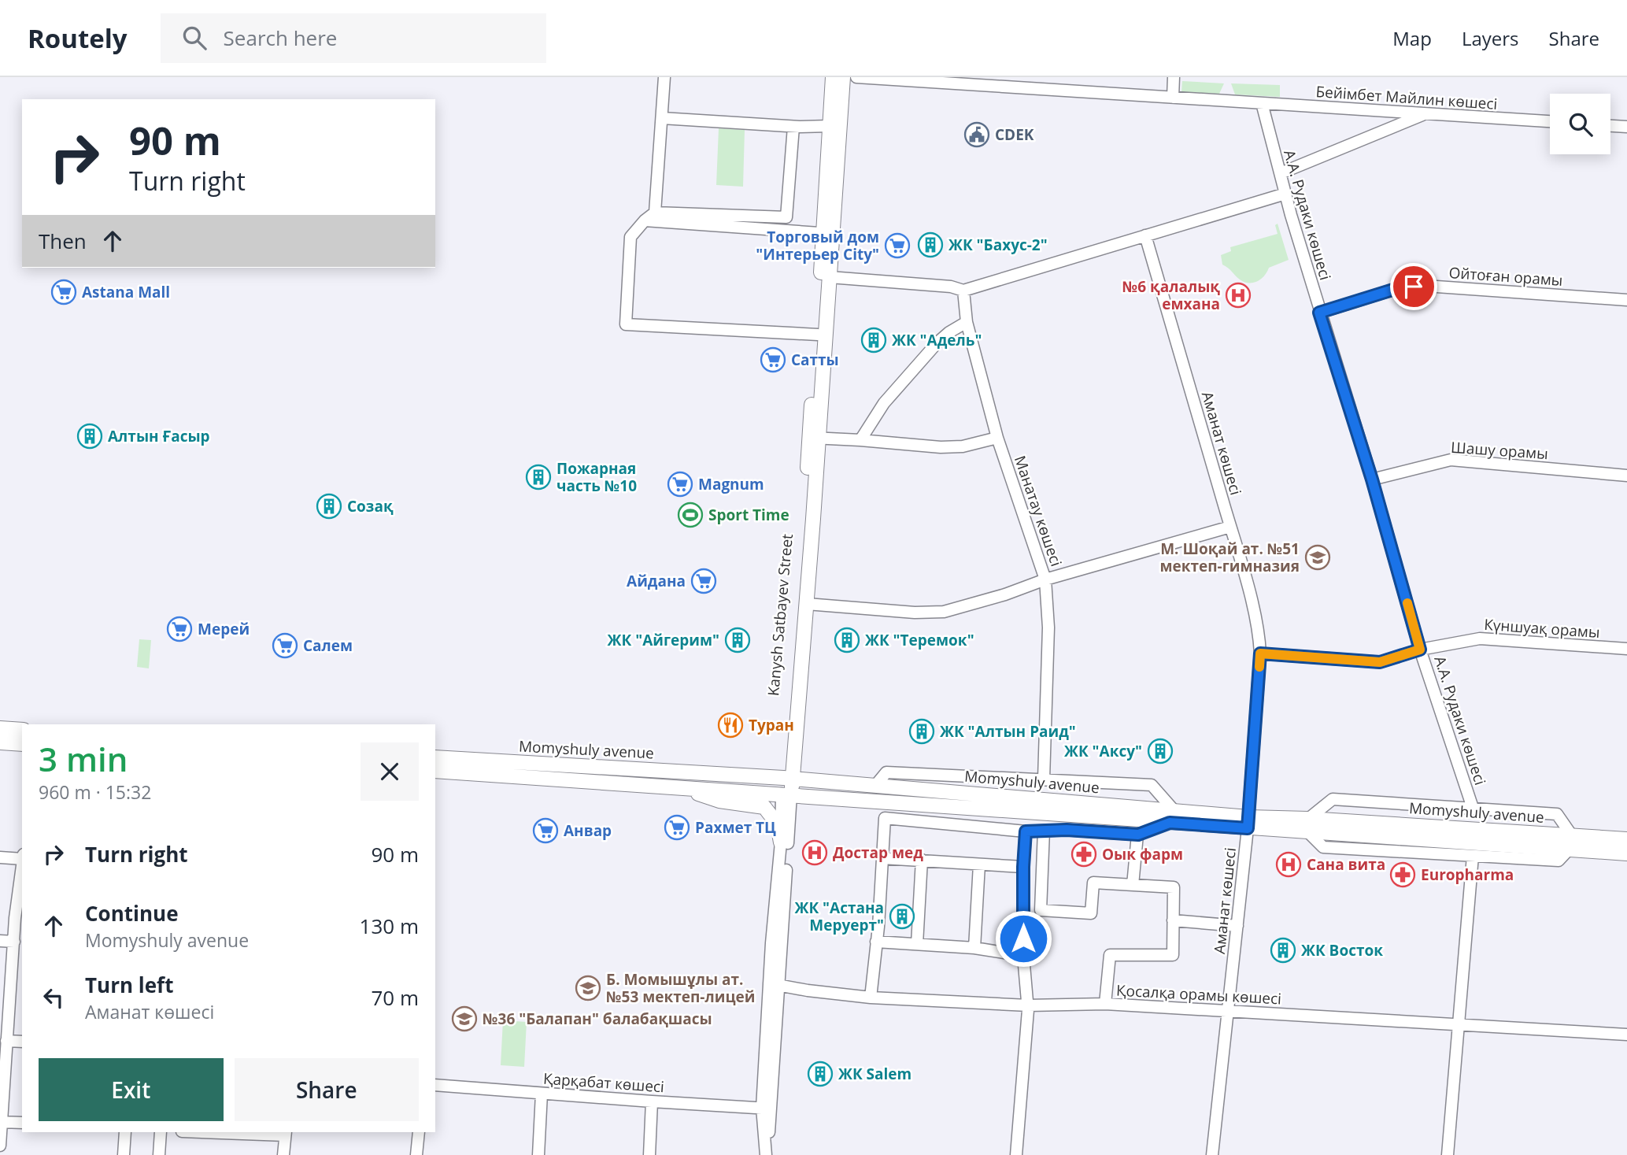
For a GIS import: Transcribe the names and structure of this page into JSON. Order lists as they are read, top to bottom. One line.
{"streets":{"main road":["Kanysh Satbayev Street","Momyshuly avenue"],"street":["Бейімбет Майлин көшесі","А.А. Рудаки көшесі","Ойтоған орамы","Аманат көшесі","Шашу орамы","Манатау көшесі","Күншуақ орамы","Қосалқа орамы көшесі","Қарқабат көшесі"]},"crossings":[["Бейімбет Майлин көшесі","А.А. Рудаки көшесі"],["А.А. Рудаки көшесі","Ойтоған орамы"],["А.А. Рудаки көшесі","Шашу орамы"],["А.А. Рудаки көшесі","Күншуақ орамы"],["Аманат көшесі","Күншуақ орамы"],["Аманат көшесі","Momyshuly avenue"],["Аманат көшесі","Қосалқа орамы көшесі"],["Kanysh Satbayev Street","Momyshuly avenue"],["Kanysh Satbayev Street","Қосалқа орамы көшесі"],["Kanysh Satbayev Street","Қарқабат көшесі"]],"places":{"public building":["CDEK"],"building":["ЖК \"Бахус-2\"","ЖК \"Адель\"","Алтын Ғасыр","Пожарная часть №10","Созақ","ЖК \"Айгерим\"","ЖК \"Теремок\"","ЖК \"Алтын Раид\"","ЖК \"Аксу\"","ЖК \"Астана Меруерт\"","ЖК Восток","ЖК Salem"],"supermarket":["Торговый дом \"Интерьер City\"","Astana Mall","Сатты","Magnum","Айдана","Мерей","Салем","Рахмет ТЦ","Анвар"],"hospital":["№6 қалалық емхана","Достар мед","Сана вита"],"sports":["Sport Time"],"school or university":["М. Шоқай ат. №51 мектеп-гимназия","Б. Момышұлы ат. №53 мектеп-лицей","№36 \"Балапан\" балабақшасы"],"restaurant":["Туран"],"pharmacy":["Оык фарм","Europharma"]},"page":{"header":"Routely","search":"Search here","nav":["Map","Layers","Share"],"turn":["90 m","Turn right"],"then":"Then","heading":["3 min","960 m · 15:32"],"list":[{"name":"Turn right","value":"90 m"},{"name":"Continue","note":"Momyshuly avenue","value":"130 m"},{"name":"Turn left","note":"Аманат көшесі","value":"70 m"}],"buttons":["Exit","Share"]}}
